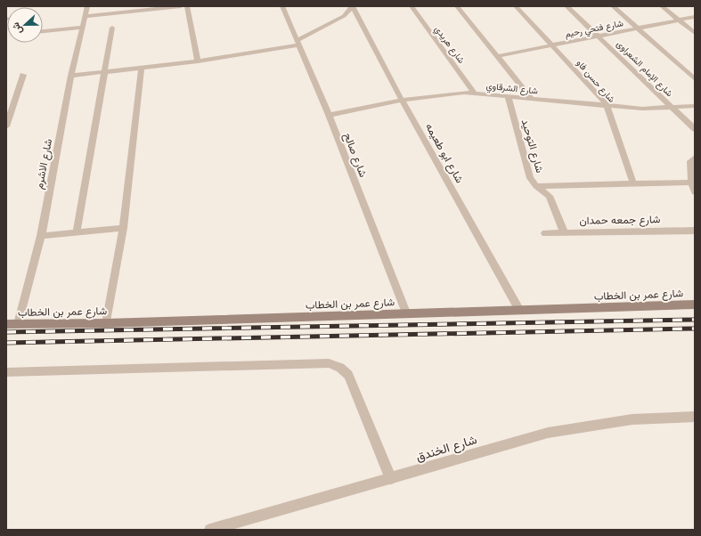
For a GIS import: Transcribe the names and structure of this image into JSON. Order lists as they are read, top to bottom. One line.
{"streets":{"main road":["شارع عمر بن الخطاب"],"street":["شارع فتحي رحيم","شارع هريدي","شارع الإمام الشعراوى","شارع حسن فاو","شارع الشرقاوي","شارع التوحيد","شارع ابو طعيمه","شارع صالح","شارع الاشرم","شارع جمعه حمدان","شارع الخندق"]},"crossings":[["شارع فتحي رحيم","شارع الإمام الشعراوى"],["شارع فتحي رحيم","شارع حسن فاو"],["شارع هريدي","شارع الشرقاوي"],["شارع الإمام الشعراوى","شارع الشرقاوي"],["شارع حسن فاو","شارع الشرقاوي"],["شارع الشرقاوي","شارع التوحيد"],["شارع الشرقاوي","شارع ابو طعيمه"],["شارع الشرقاوي","شارع صالح"],["شارع التوحيد","شارع جمعه حمدان"],["شارع ابو طعيمه","شارع عمر بن الخطاب"],["شارع صالح","شارع عمر بن الخطاب"],["شارع الاشرم","شارع عمر بن الخطاب"]],"north":"left"}
